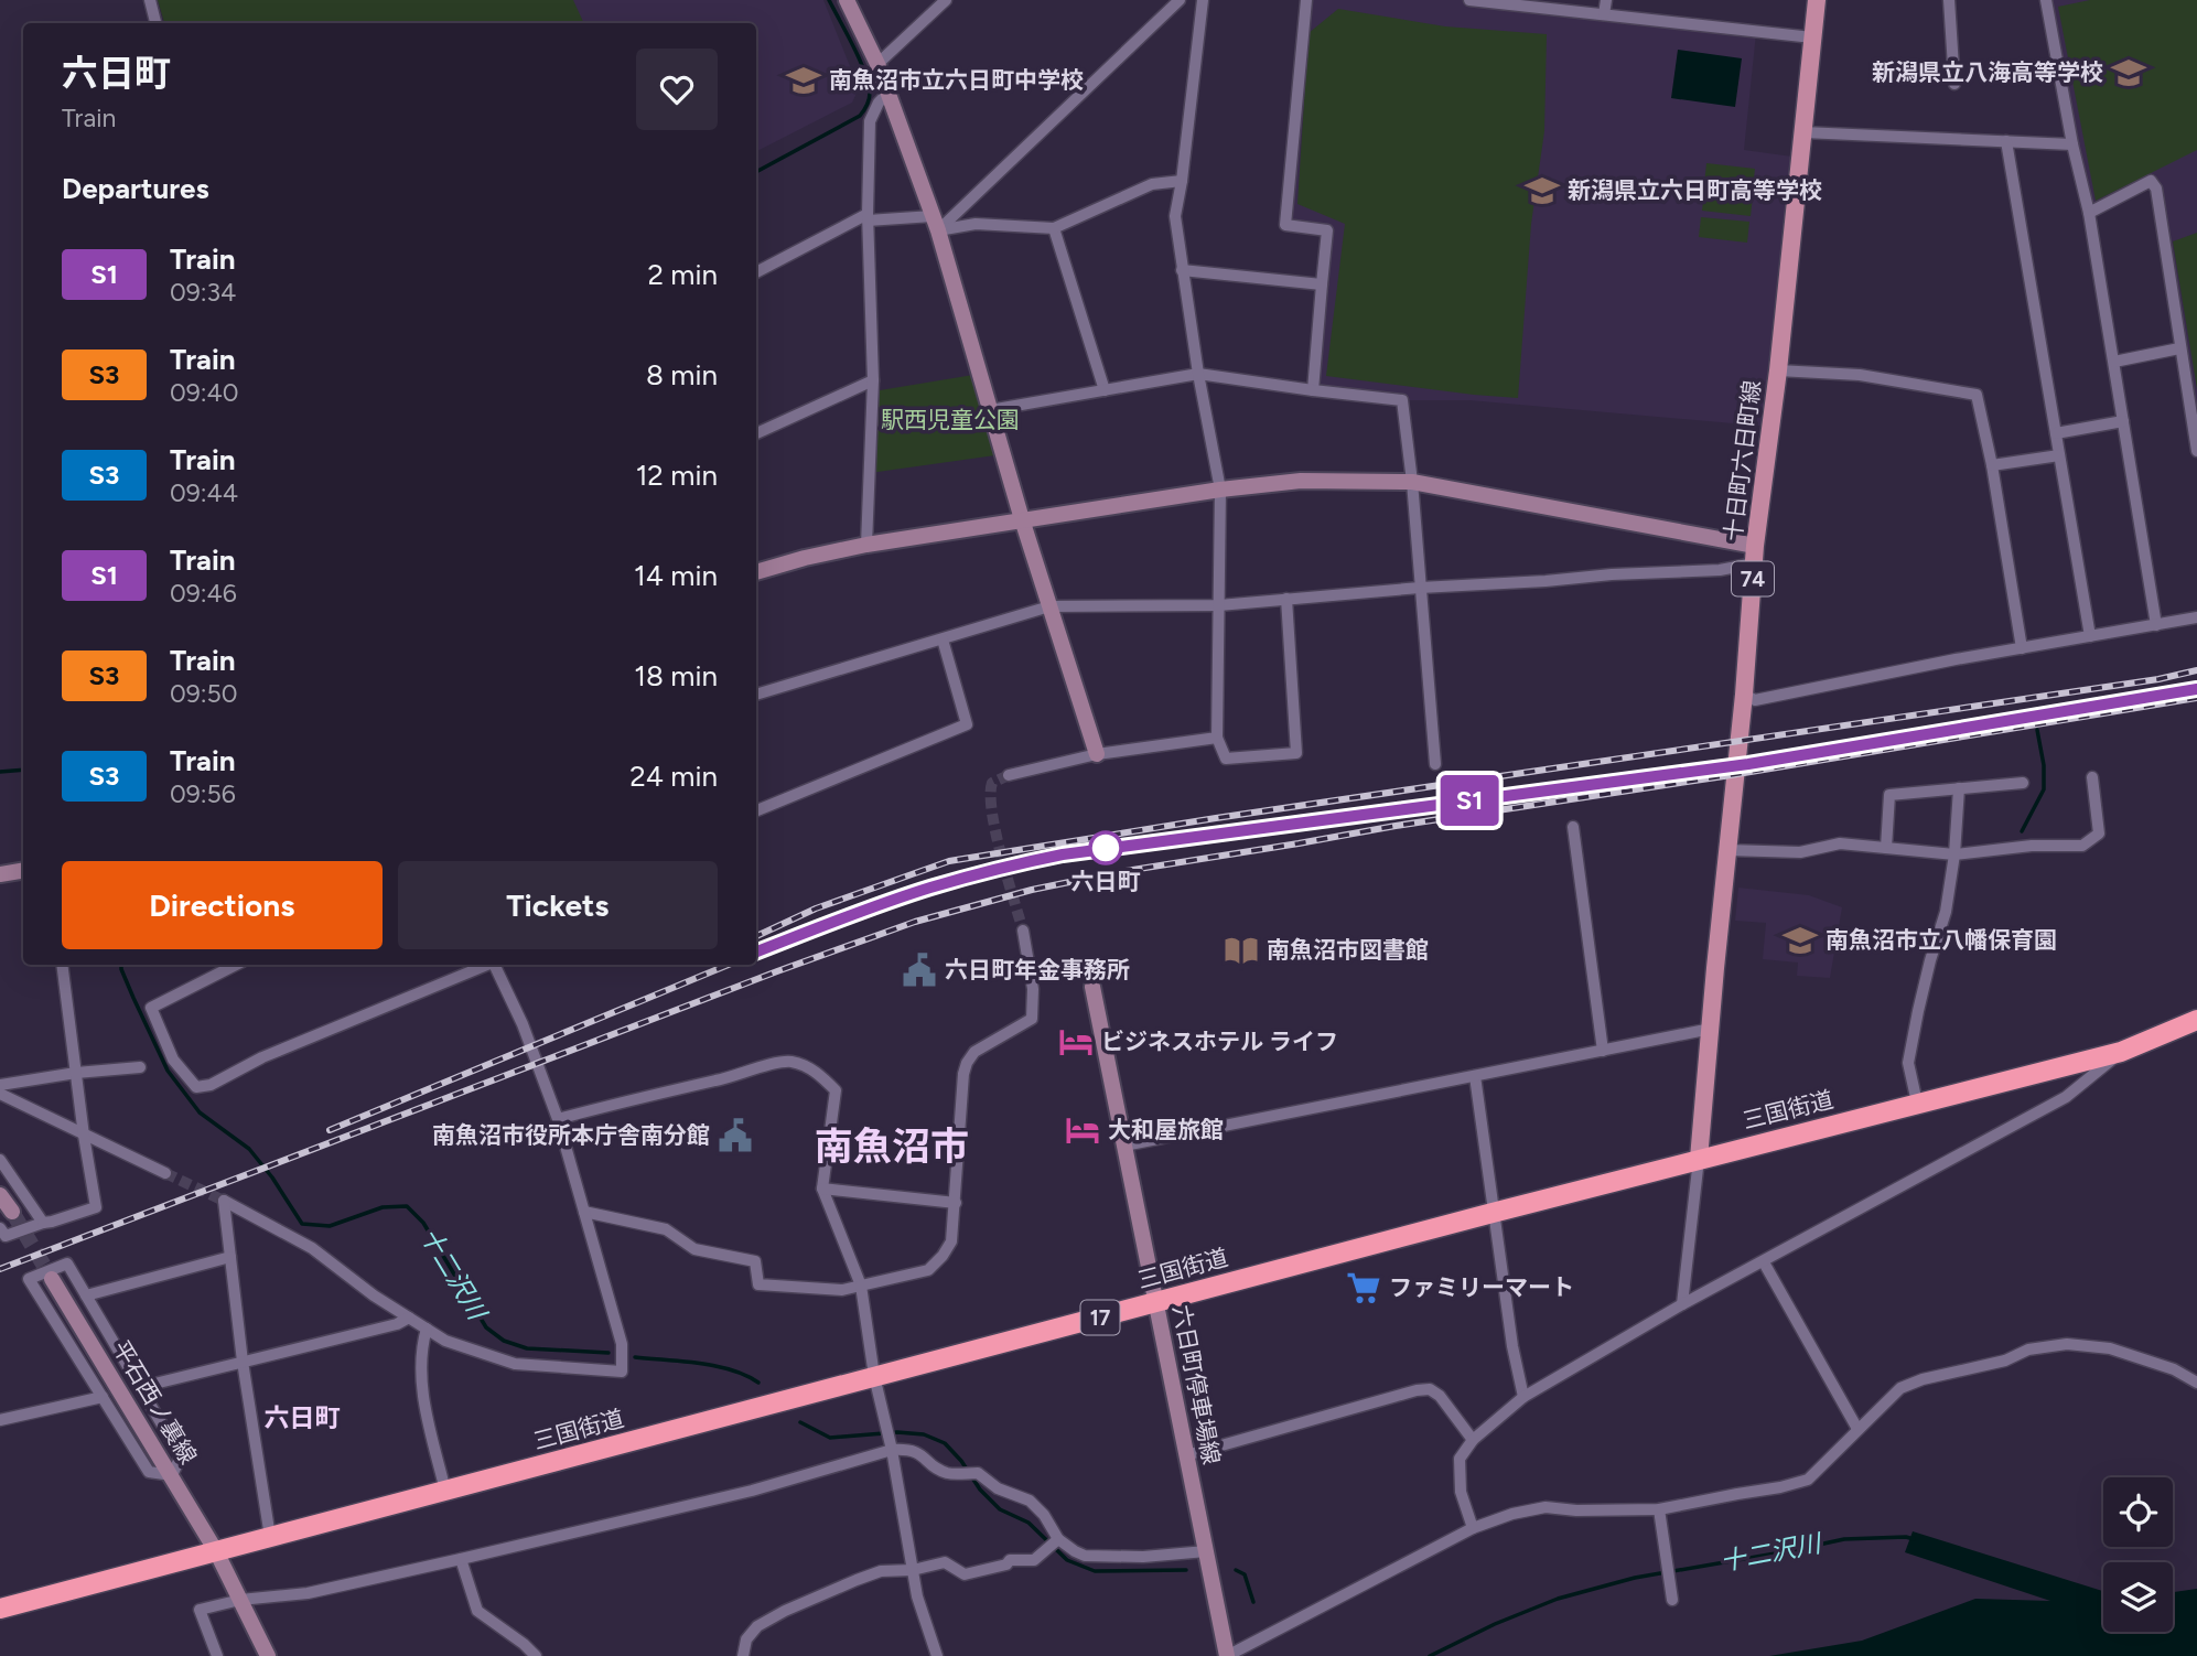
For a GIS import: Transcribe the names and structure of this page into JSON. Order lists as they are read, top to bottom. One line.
{"streets":{"highway":["三国街道","17"],"main road":["十日町六日町線","74"],"street":["六日町停車場線","平石西ノ裏線"]},"crossings":[["十日町六日町線","三国街道"],["三国街道","六日町停車場線"],["三国街道","平石西ノ裏線"]],"districts":["南魚沼市","六日町"],"water":["十二沢川"],"parks":["駅西児童公園"],"places":{"school or university":["新潟県立八海高等学校","南魚沼市立六日町中学校","新潟県立六日町高等学校","南魚沼市立八幡保育園"],"other":["六日町"],"library":["南魚沼市図書館"],"public building":["六日町年金事務所","南魚沼市役所本庁舎南分館"],"hotel":["ビジネスホテル ライフ","大和屋旅館"],"supermarket":["ファミリーマート"]},"page":{"on_map":"S1","heading":[["六日町","Train"],"Departures"],"list":[{"mark":"S1","name":"Train","note":"09:34","value":"2 min"},{"mark":"S3","name":"Train","note":"09:40","value":"8 min"},{"mark":"S3","name":"Train","note":"09:44","value":"12 min"},{"mark":"S1","name":"Train","note":"09:46","value":"14 min"},{"mark":"S3","name":"Train","note":"09:50","value":"18 min"},{"mark":"S3","name":"Train","note":"09:56","value":"24 min"}],"buttons":["Directions","Tickets"]}}
